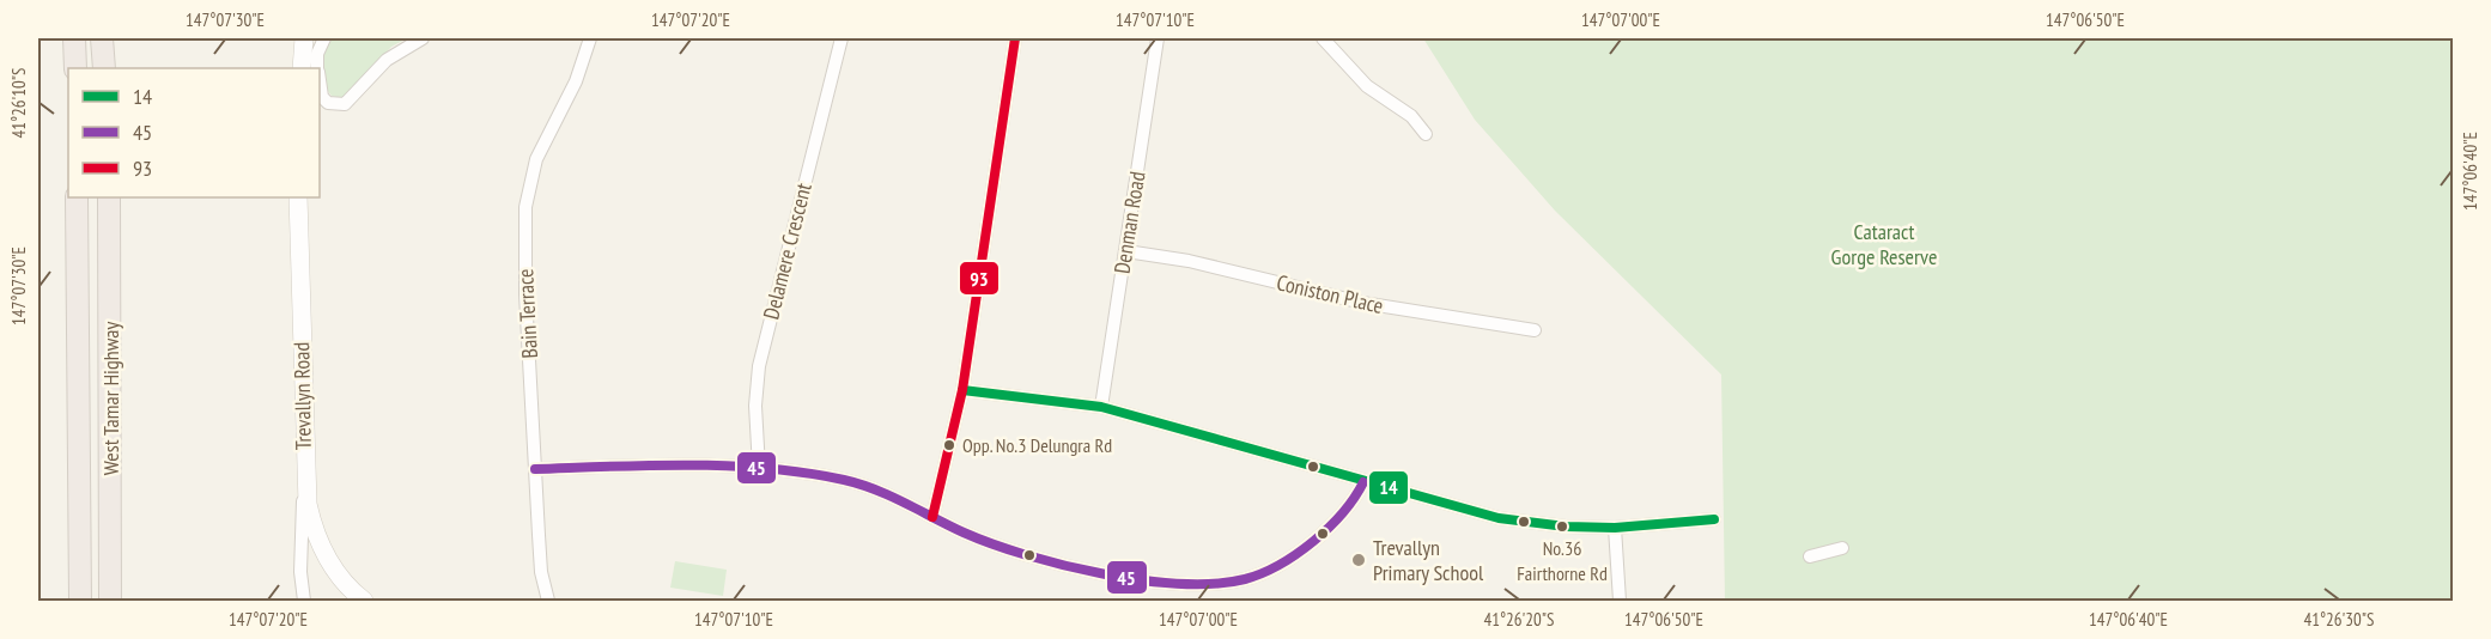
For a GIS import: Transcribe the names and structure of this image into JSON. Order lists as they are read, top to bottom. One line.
{"streets":{"highway":["West Tamar Highway"],"street":["Denman Road","Delamere Crescent","Coniston Place","Bain Terrace","Trevallyn Road"]},"crossings":[["Denman Road","Coniston Place"]],"parks":["Cataract Gorge Reserve"],"places":["Opp. No.3 Delungra Rd","No.36 Fairthorne Rd","Trevallyn Primary School"],"lines":["transit line 93","transit line 14","transit line 45"],"legend":["14","45","93"],"coordinates":["147°07'30\"E","147°07'20\"E","147°07'10\"E","147°07'00\"E","147°06'50\"E","41°26'10\"S","147°06'40\"E","41°26'20\"S","41°26'30\"S"]}
